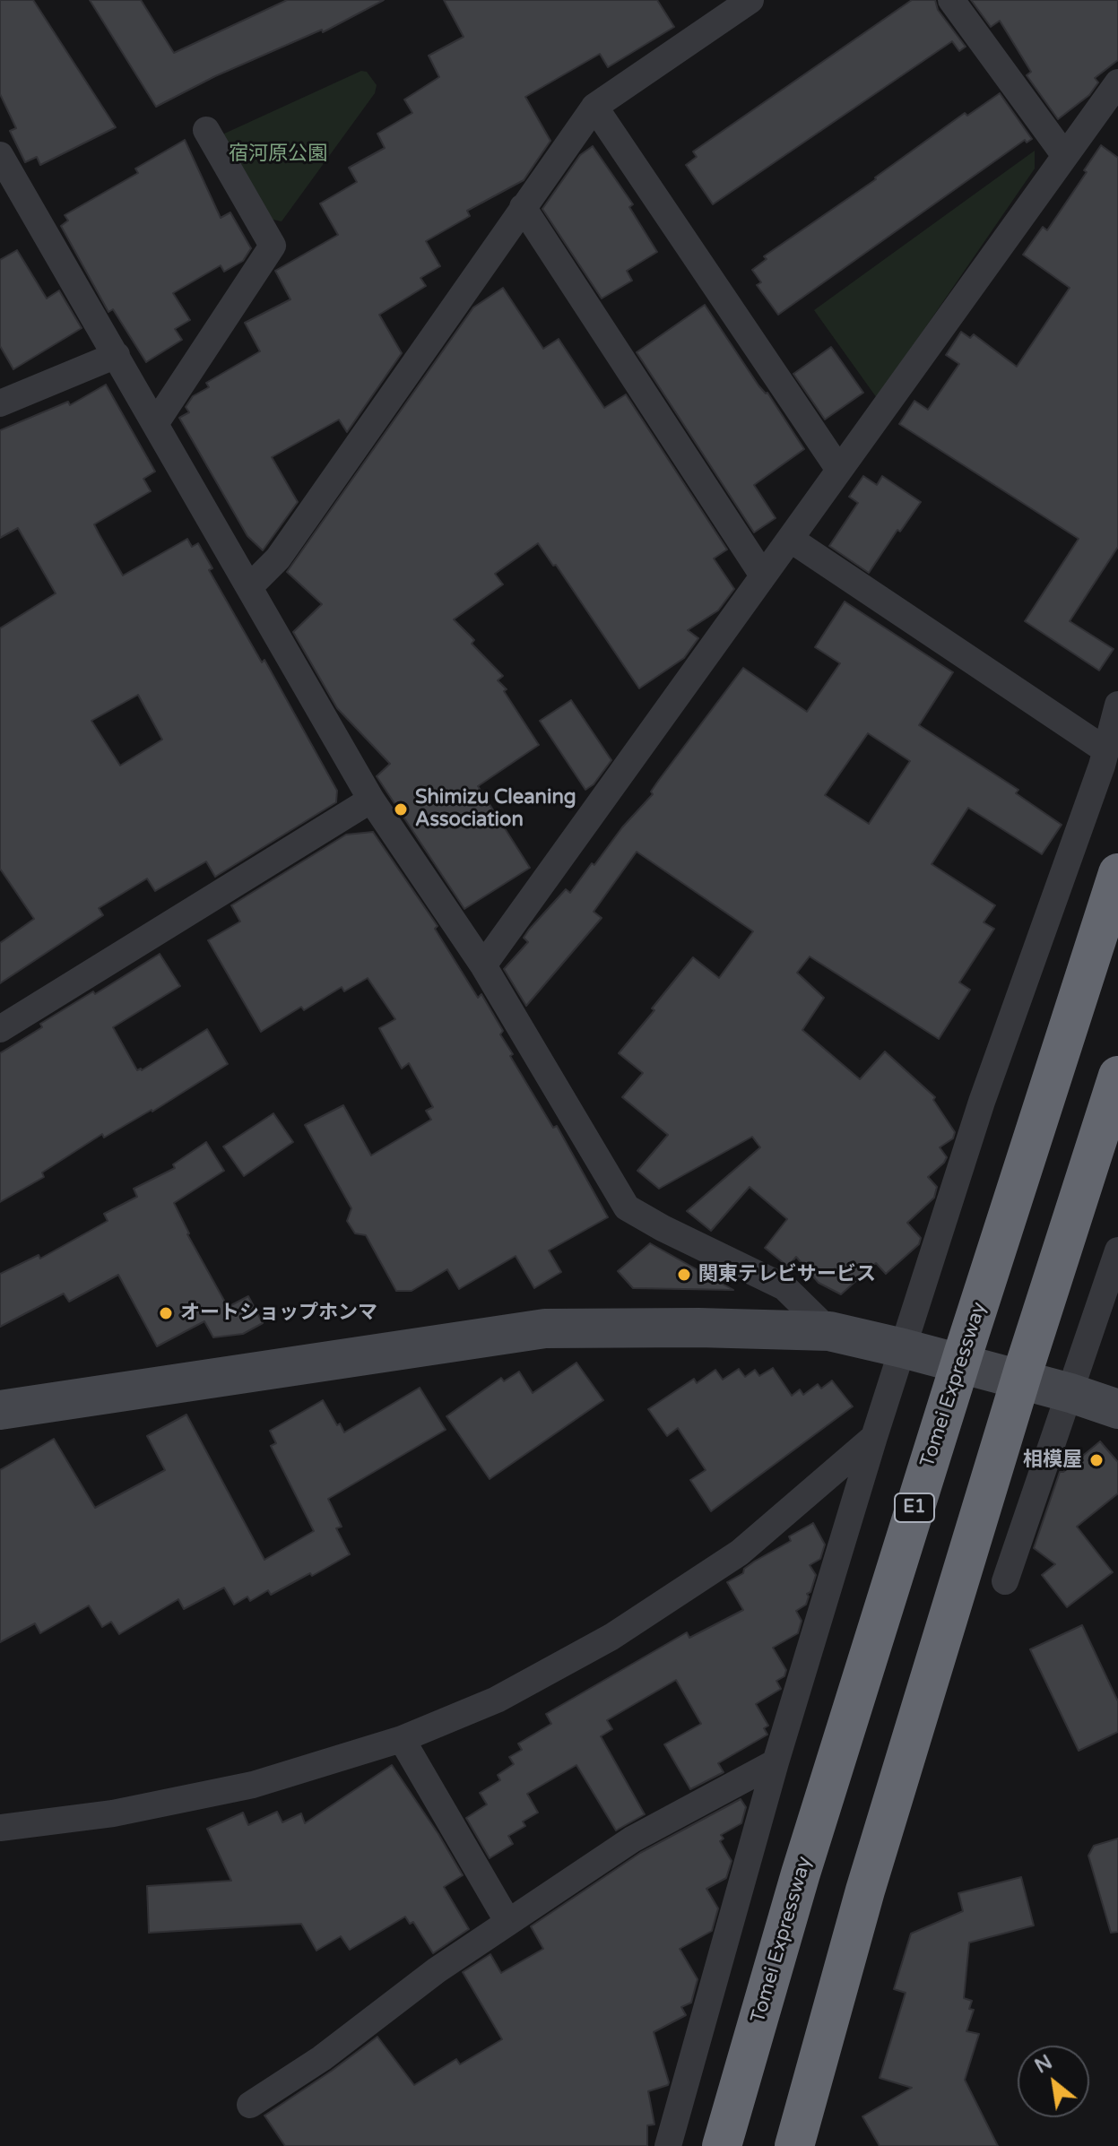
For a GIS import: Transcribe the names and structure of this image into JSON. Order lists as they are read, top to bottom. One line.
{"streets":{"highway":["Tomei Expressway","E1"]},"parks":["宿河原公園"],"places":["Shimizu Cleaning Association","関東テレビサービス","オートショップホンマ","相模屋"],"north":"top left"}
